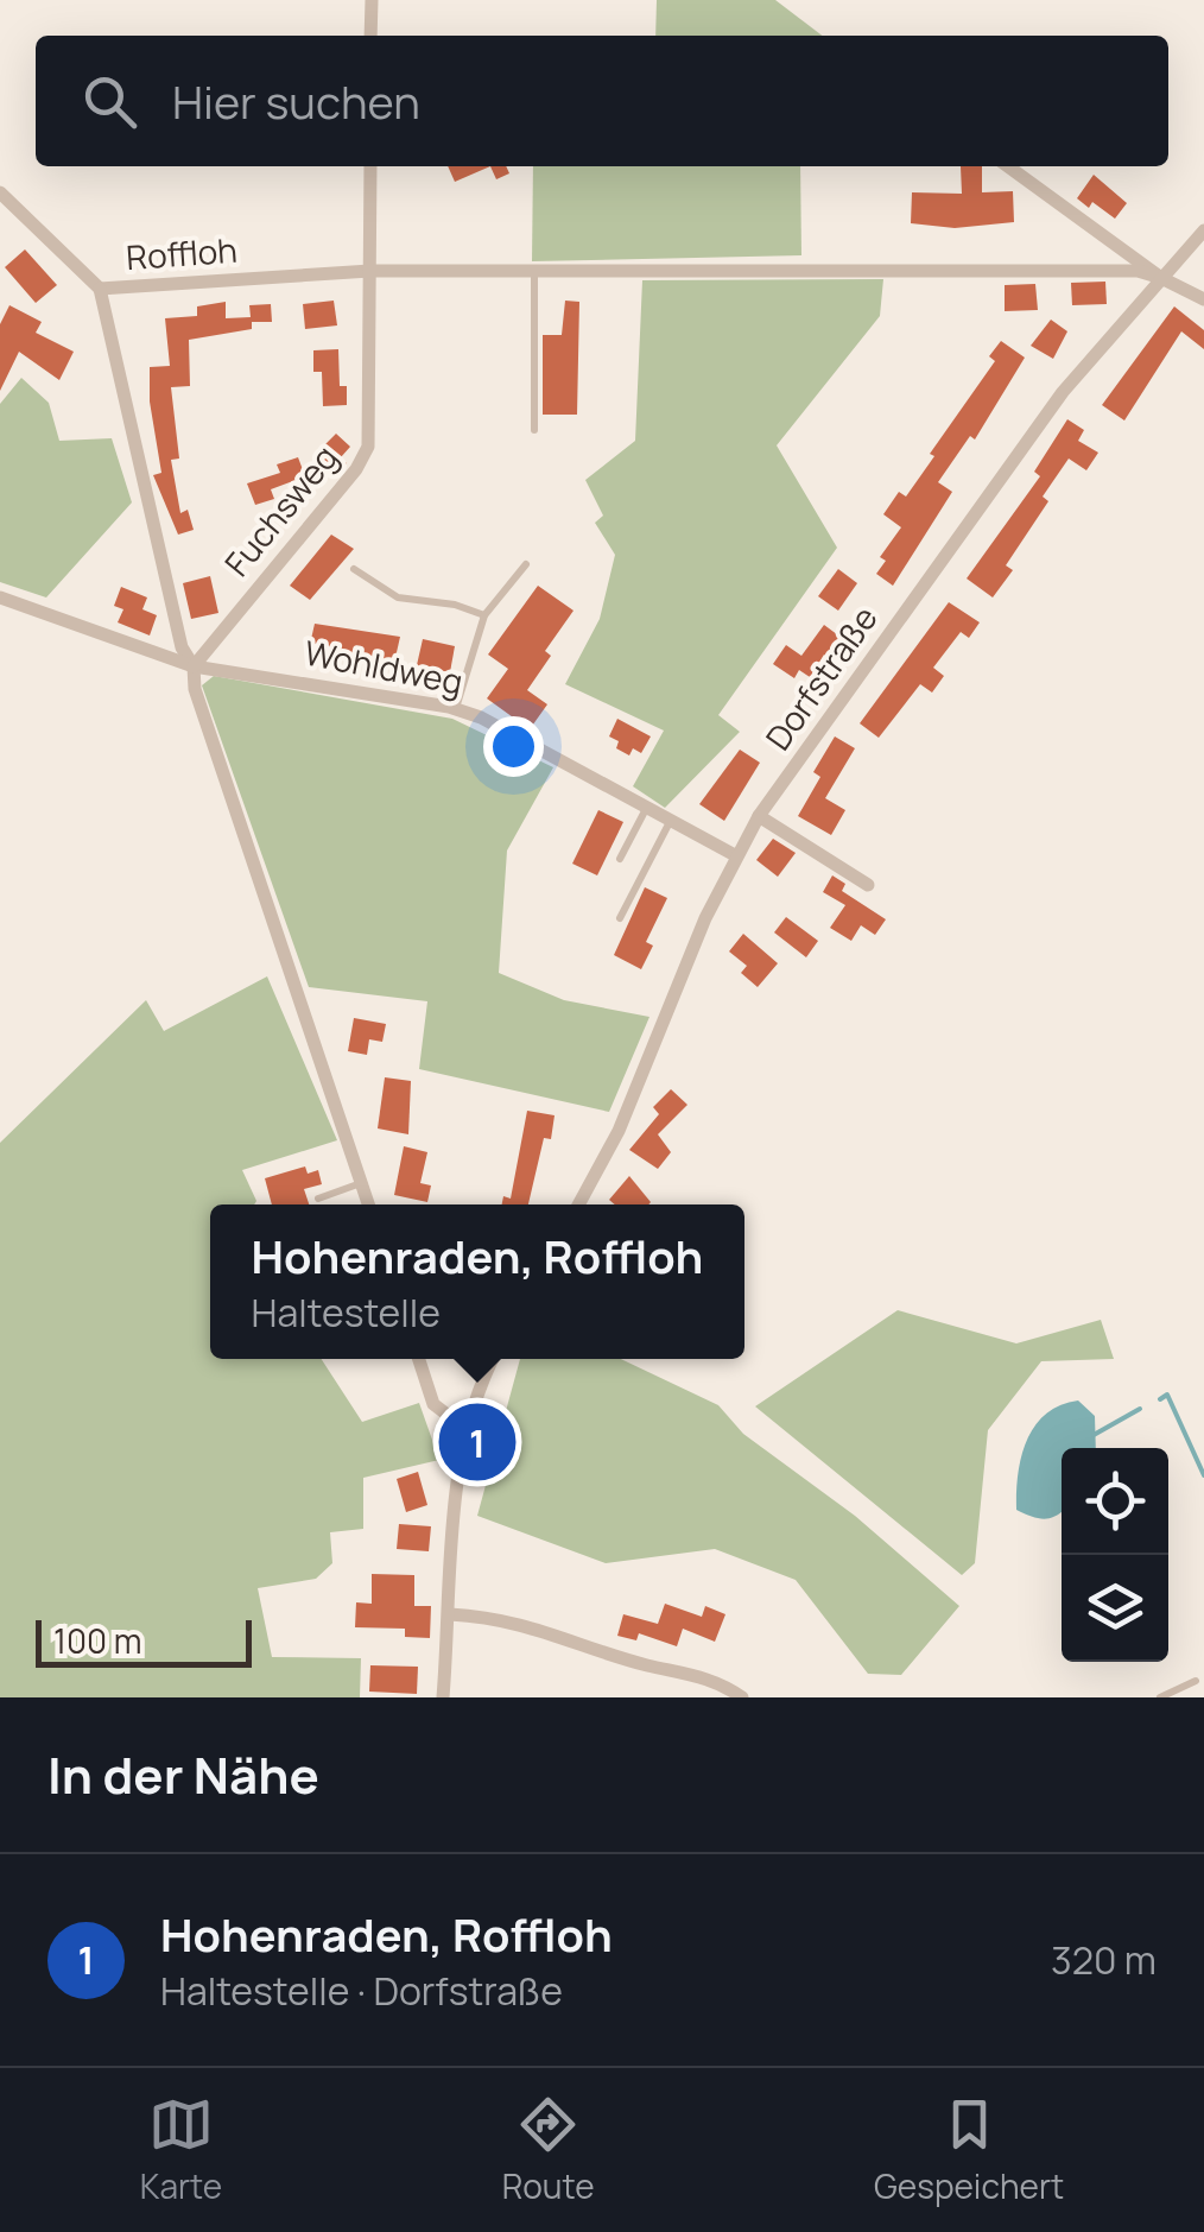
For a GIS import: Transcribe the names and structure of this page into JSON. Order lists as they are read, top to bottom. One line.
{"streets":{"street":["Roffloh","Fuchsweg","Wohldweg","Dorfstraße"]},"crossings":[["Roffloh","Fuchsweg"],["Roffloh","Wohldweg"],["Roffloh","Dorfstraße"],["Fuchsweg","Wohldweg"],["Wohldweg","Dorfstraße"]],"scale_bar":"100 m","page":{"search":"Hier suchen","popup":["Hohenraden, Roffloh","Haltestelle"],"pins":"1","scale":"100 m","heading":"In der Nähe","list":[{"mark":"1","name":"Hohenraden, Roffloh","note":"Haltestelle · Dorfstraße","value":"320 m"}],"nav":["Karte","Route","Gespeichert"]}}
